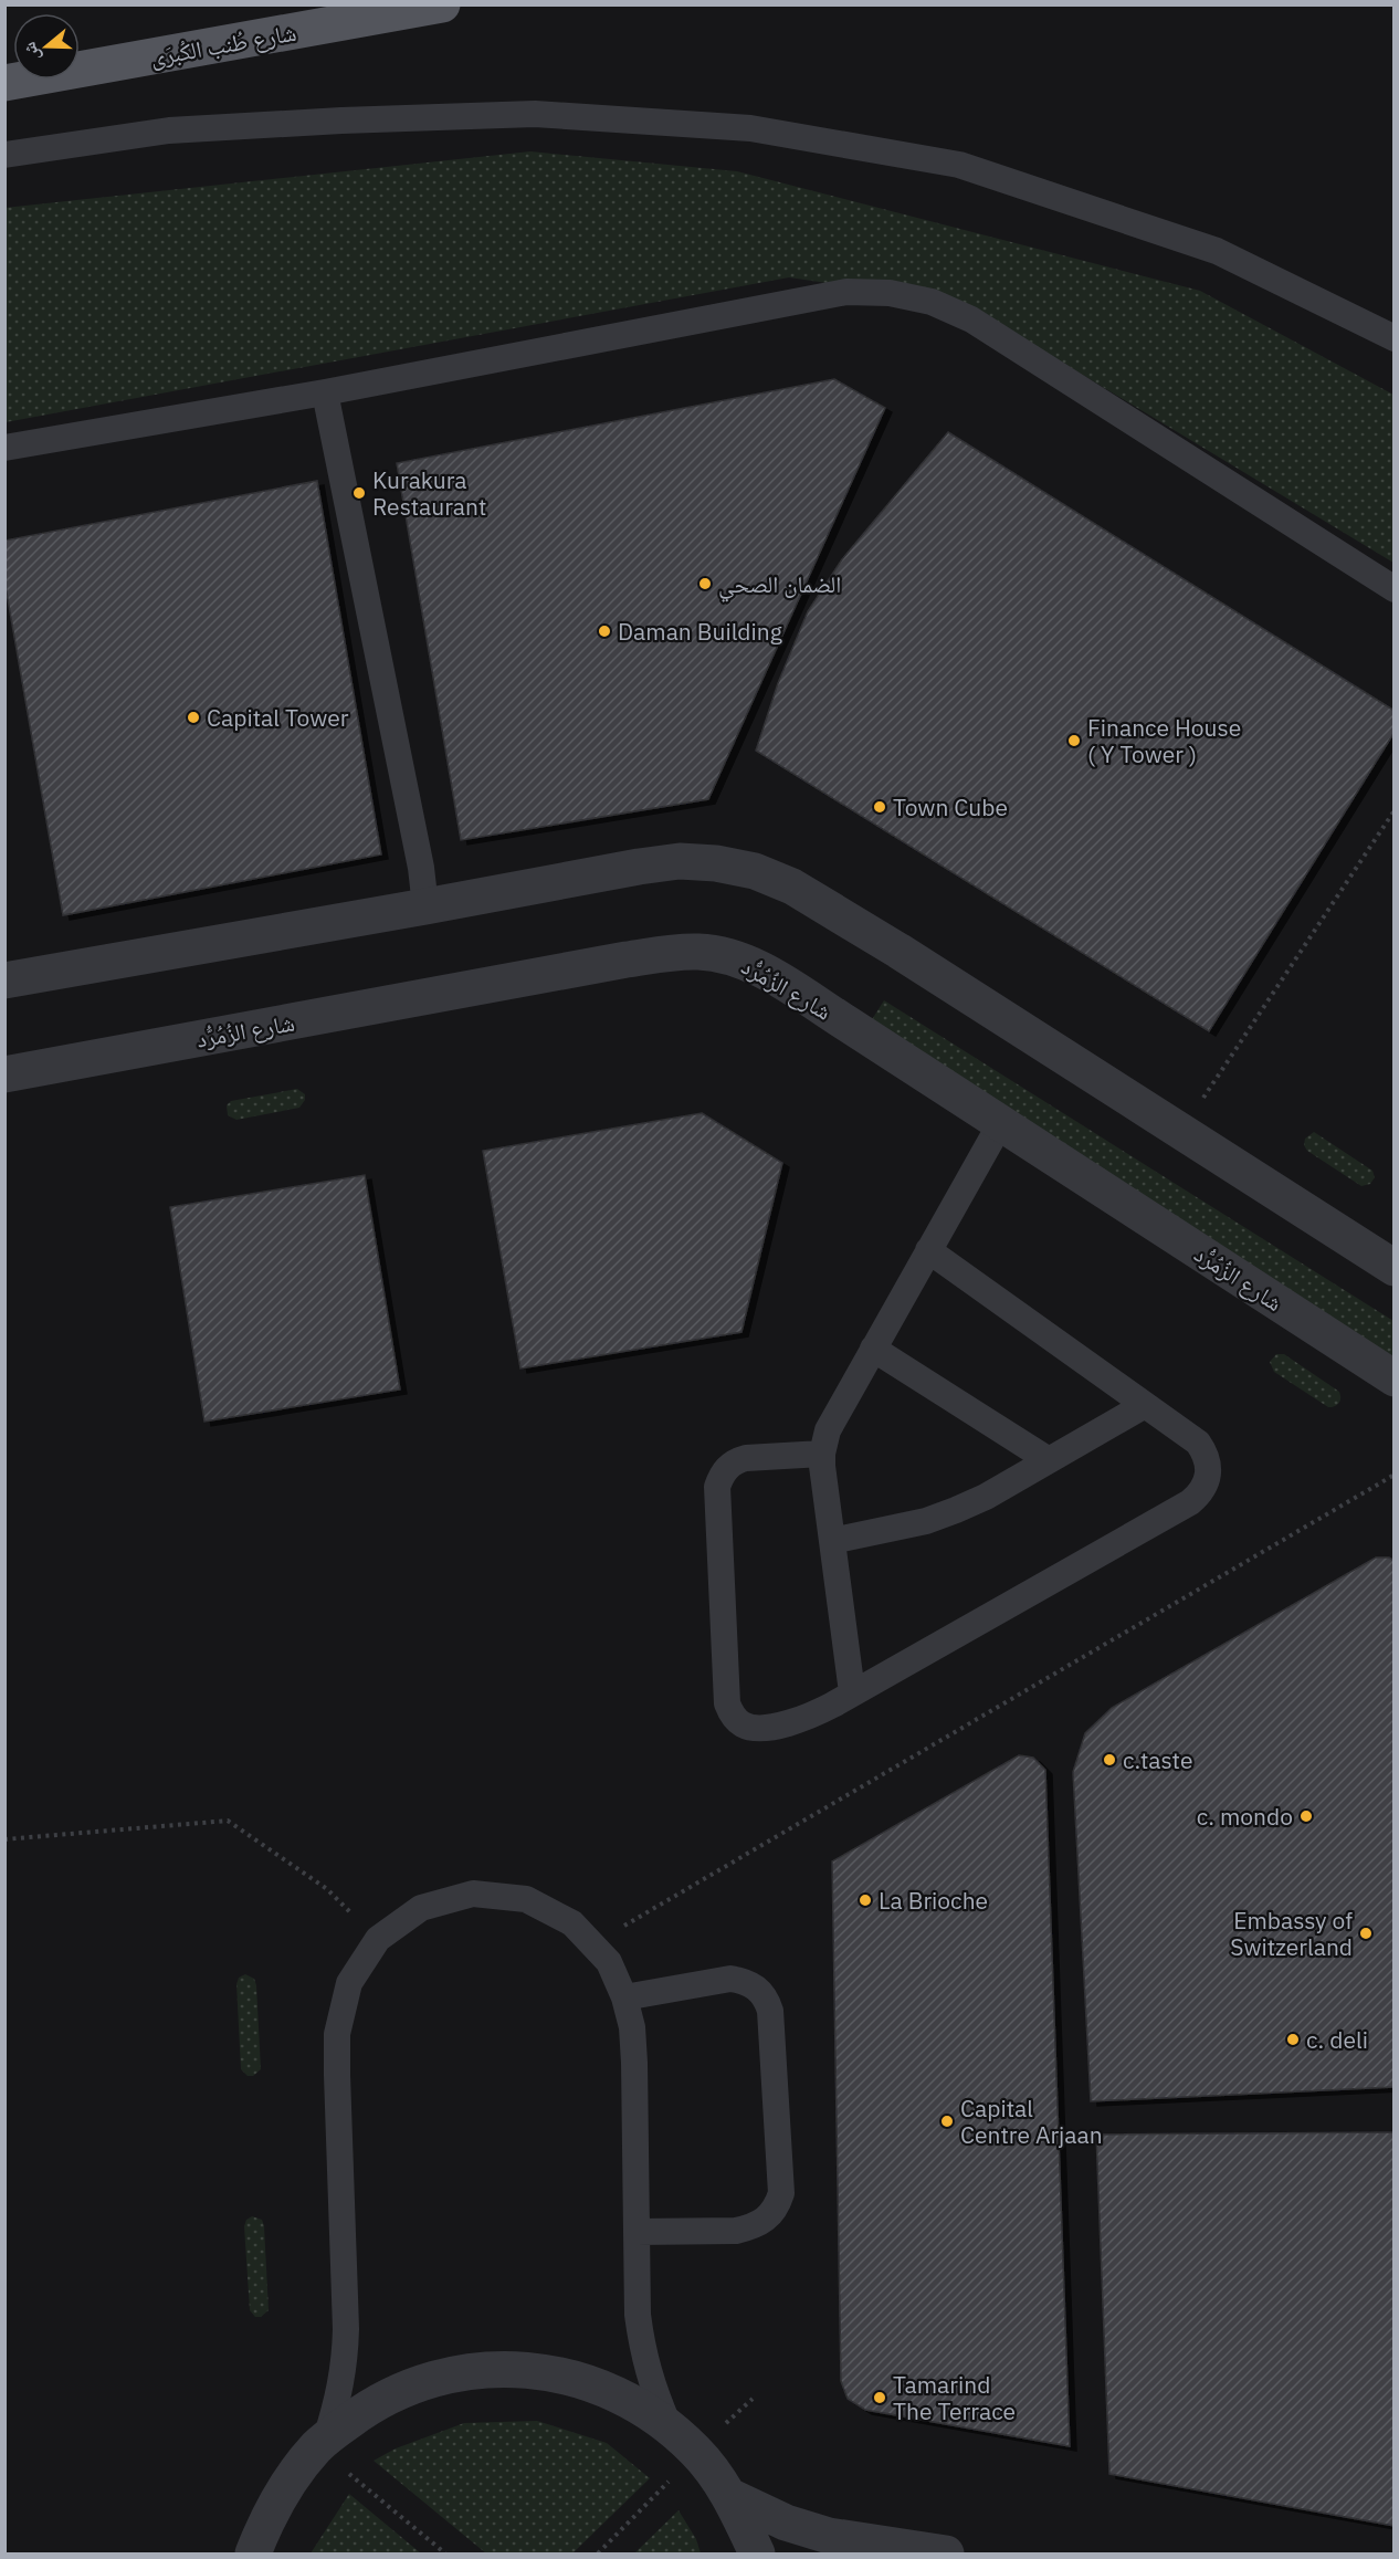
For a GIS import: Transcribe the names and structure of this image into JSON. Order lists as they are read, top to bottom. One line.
{"streets":{"main road":["شارع طُنب الكُبرَى"],"street":["شارع الزُمُرُّد"]},"places":["Kurakura Restaurant","الضمان الصحي","Daman Building","Capital Tower","Finance House ( Y Tower )","Town Cube","c.taste","c. mondo","La Brioche","Embassy of Switzerland","c. deli","Capital Centre Arjaan","Tamarind The Terrace"],"north":"left"}
